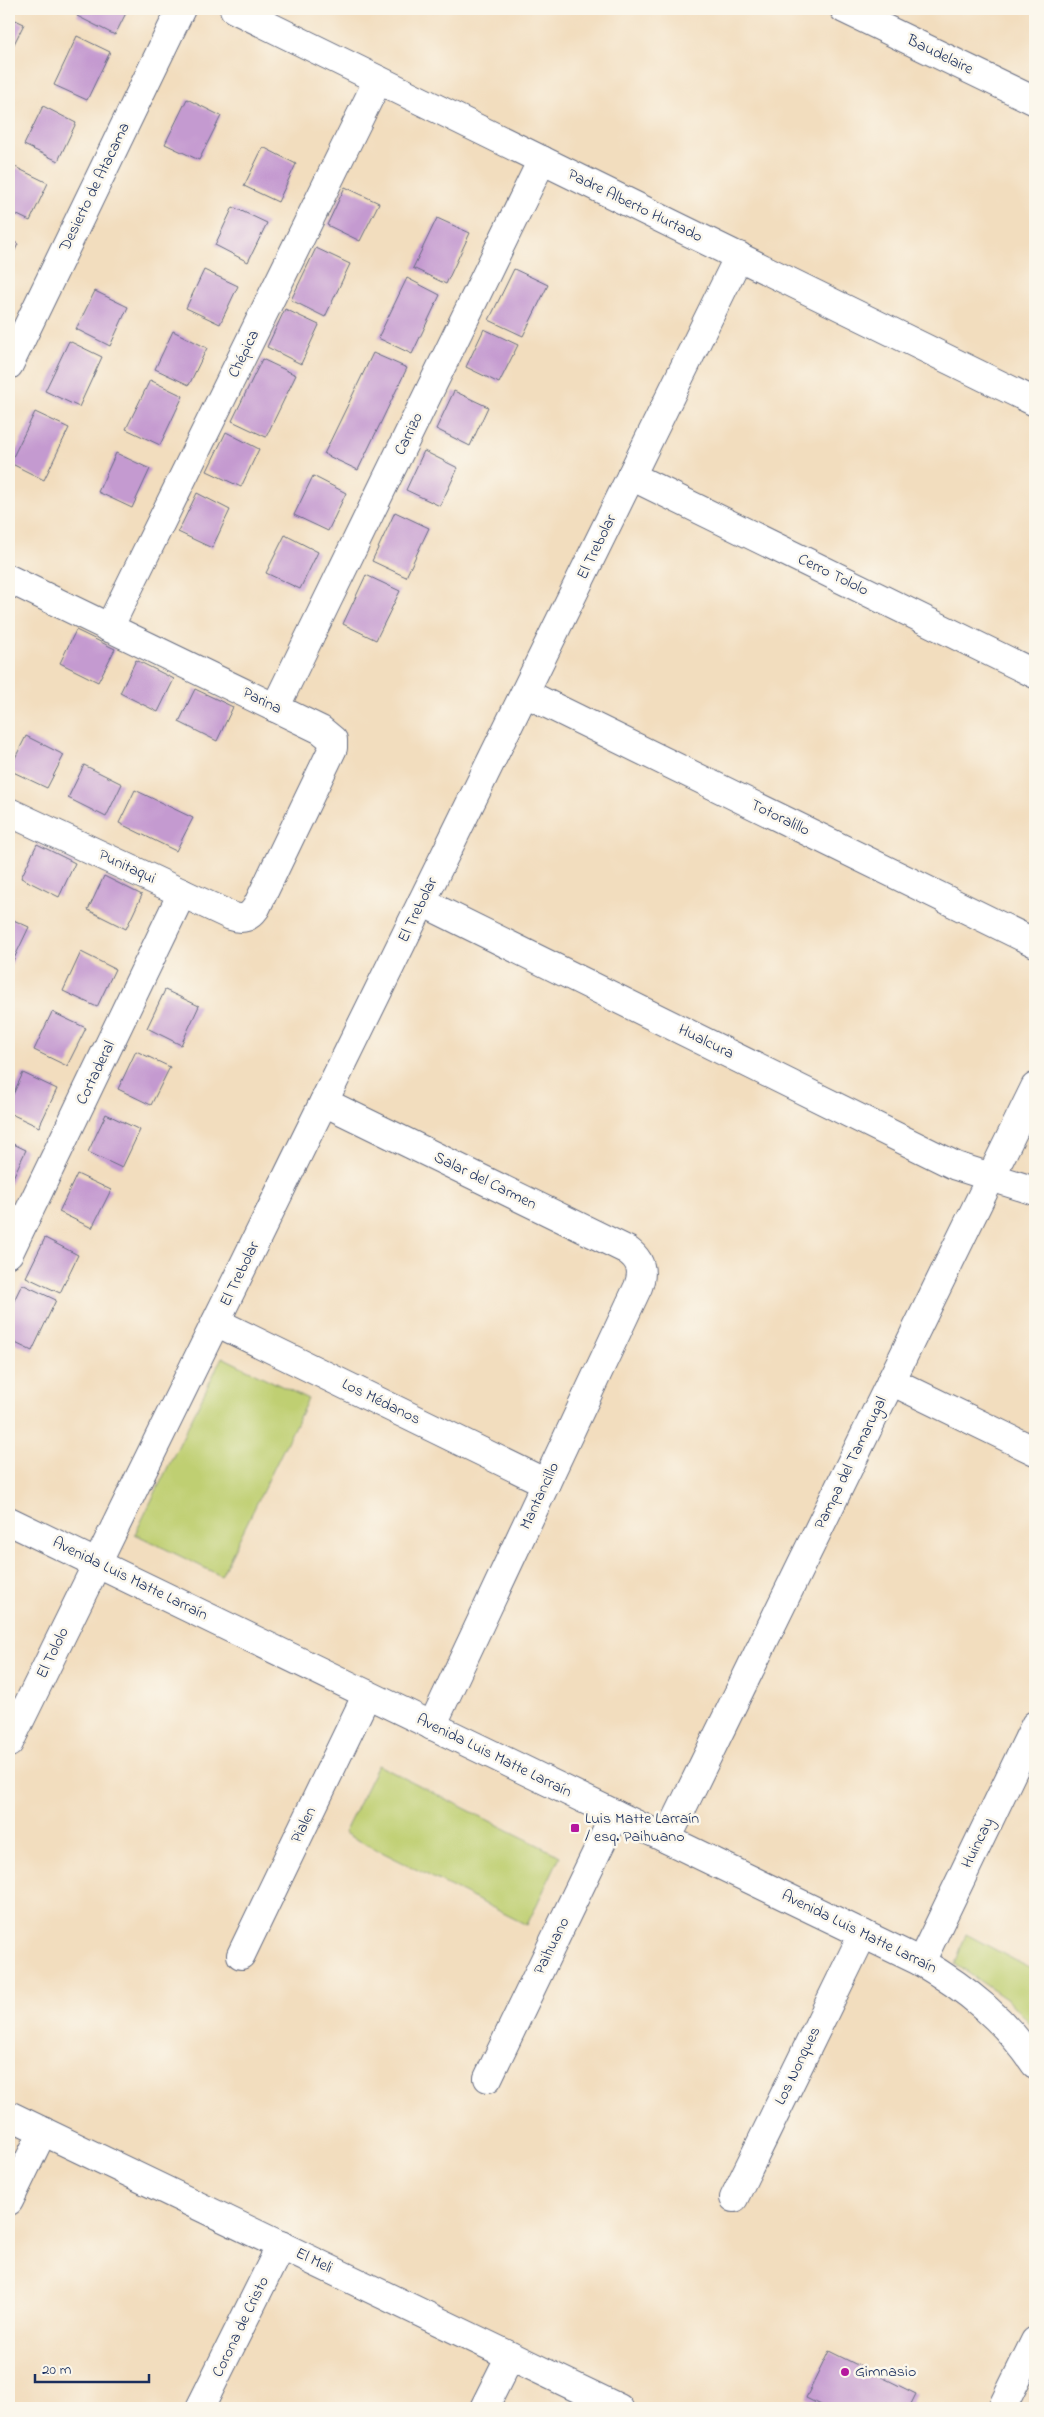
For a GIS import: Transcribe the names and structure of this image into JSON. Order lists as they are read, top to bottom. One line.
{"streets":{"street":["Baudelaire","Desierto de Atacama","Padre Alberto Hurtado","Chépica","Carrizo","El Trebolar","Cerro Tololo","Parina","Totoralillo","Punitaqui","Hualcura","Cortaderal","Salar del Carmen","Los Médanos","Pampa del Tamarugal","Mantancillo","Avenida Luis Matte Larraín","El Tololo","Pialen","Huincay","Paihuano","Los Nonques","El Meli","Corona de Cristo"]},"crossings":[["Padre Alberto Hurtado","Chépica"],["Padre Alberto Hurtado","Carrizo"],["Padre Alberto Hurtado","El Trebolar"],["Chépica","Parina"],["Carrizo","Parina"],["El Trebolar","Cerro Tololo"],["El Trebolar","Totoralillo"],["El Trebolar","Hualcura"],["El Trebolar","Salar del Carmen"],["El Trebolar","Los Médanos"],["El Trebolar","Avenida Luis Matte Larraín"],["El Trebolar","El Tololo"],["Parina","Punitaqui"],["Punitaqui","Cortaderal"],["Hualcura","Pampa del Tamarugal"],["Salar del Carmen","Mantancillo"],["Los Médanos","Mantancillo"],["Pampa del Tamarugal","Avenida Luis Matte Larraín"],["Mantancillo","Avenida Luis Matte Larraín"],["Avenida Luis Matte Larraín","El Tololo"],["Avenida Luis Matte Larraín","Pialen"],["Avenida Luis Matte Larraín","Huincay"],["Avenida Luis Matte Larraín","Paihuano"],["Avenida Luis Matte Larraín","Los Nonques"],["El Meli","Corona de Cristo"]],"places":{"transit":["Luis Matte Larraín / esq. Paihuano"],"other":["Gimnasio"]},"scale_bar":"20 m"}
